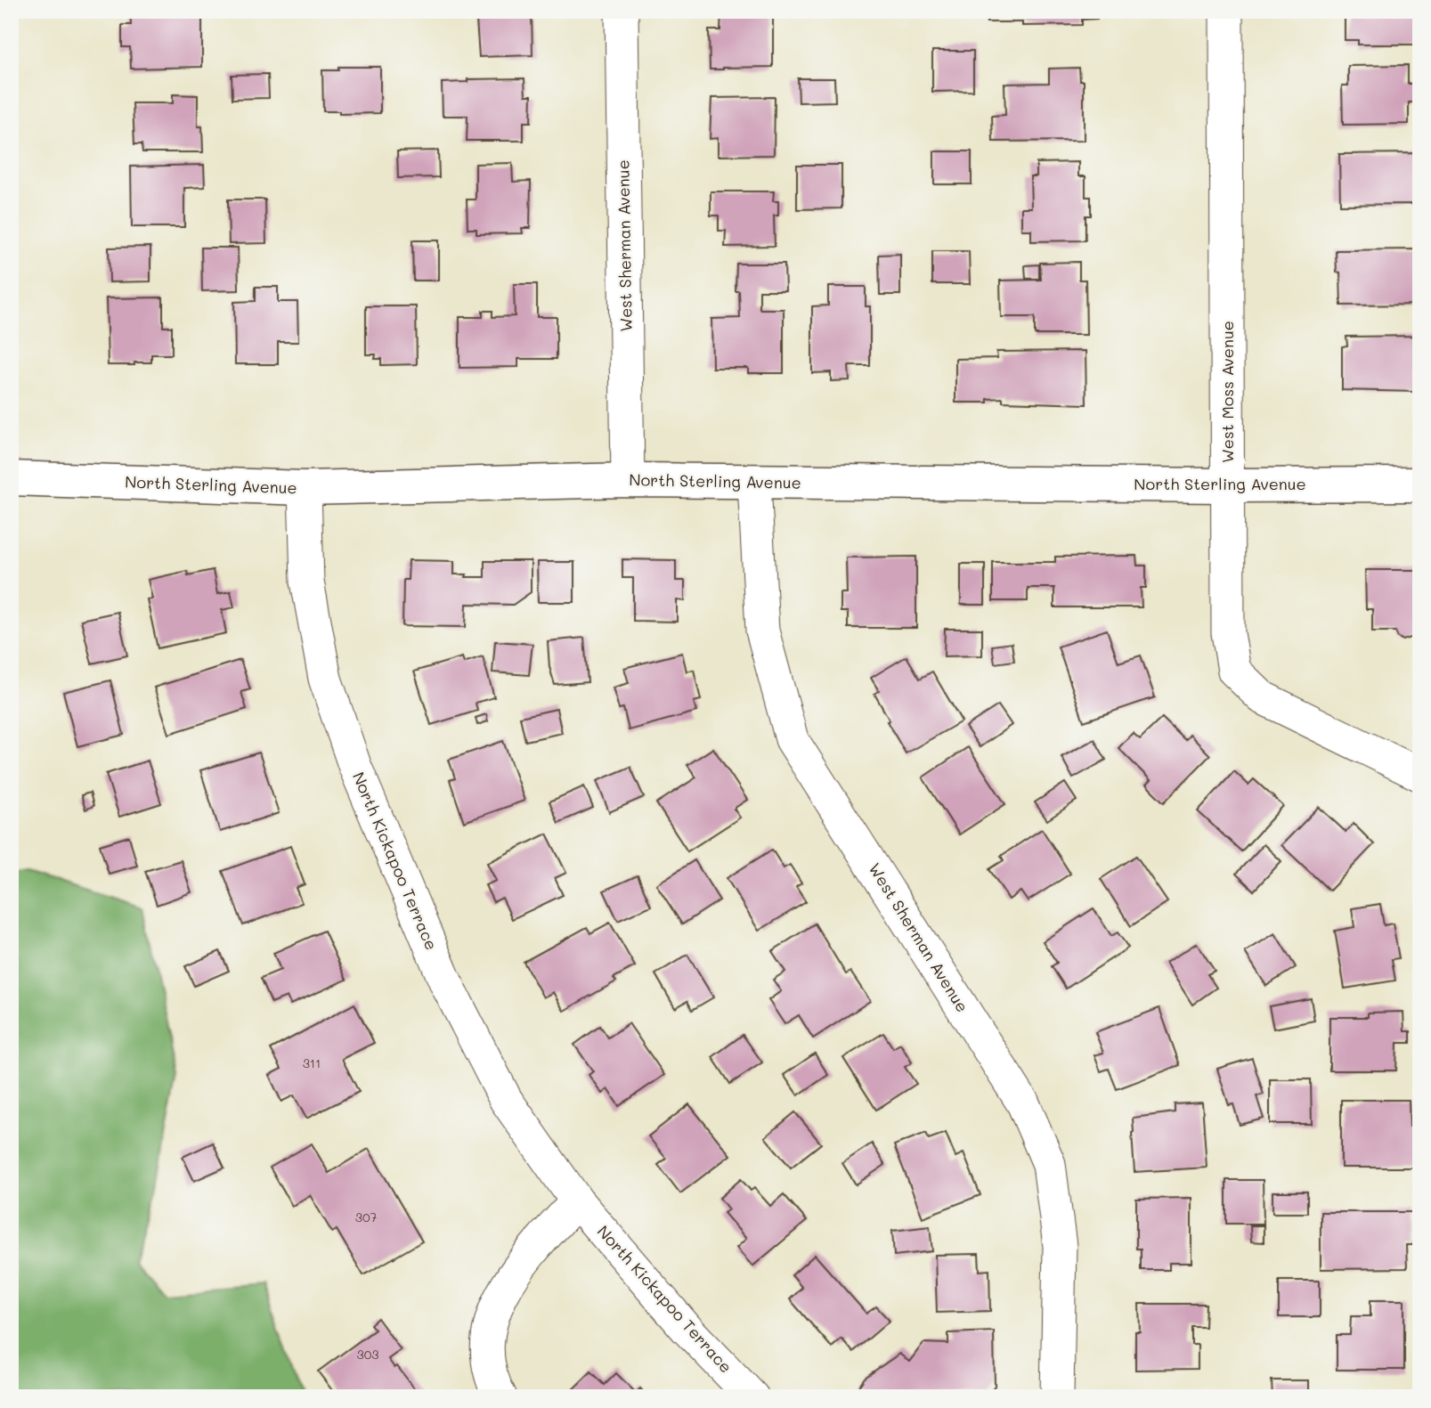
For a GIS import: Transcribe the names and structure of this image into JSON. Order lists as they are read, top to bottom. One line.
{"streets":{"street":["West Sherman Avenue","West Moss Avenue","North Sterling Avenue","North Kickapoo Terrace"]},"crossings":[["West Sherman Avenue","North Sterling Avenue"],["West Moss Avenue","North Sterling Avenue"],["North Sterling Avenue","North Kickapoo Terrace"]],"house_numbers":["311","307","303"]}
